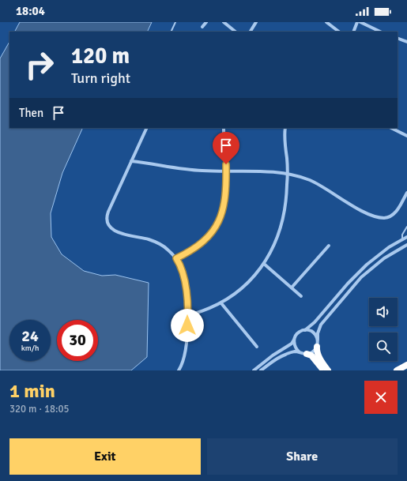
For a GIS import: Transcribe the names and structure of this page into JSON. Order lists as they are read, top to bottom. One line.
{"page":{"status":"18:04","turn":["120 m","Turn right"],"then":"Then","speed":"24 km/h","limit":"30","heading":["1 min","320 m · 18:05"],"buttons":["Exit","Share"]}}
